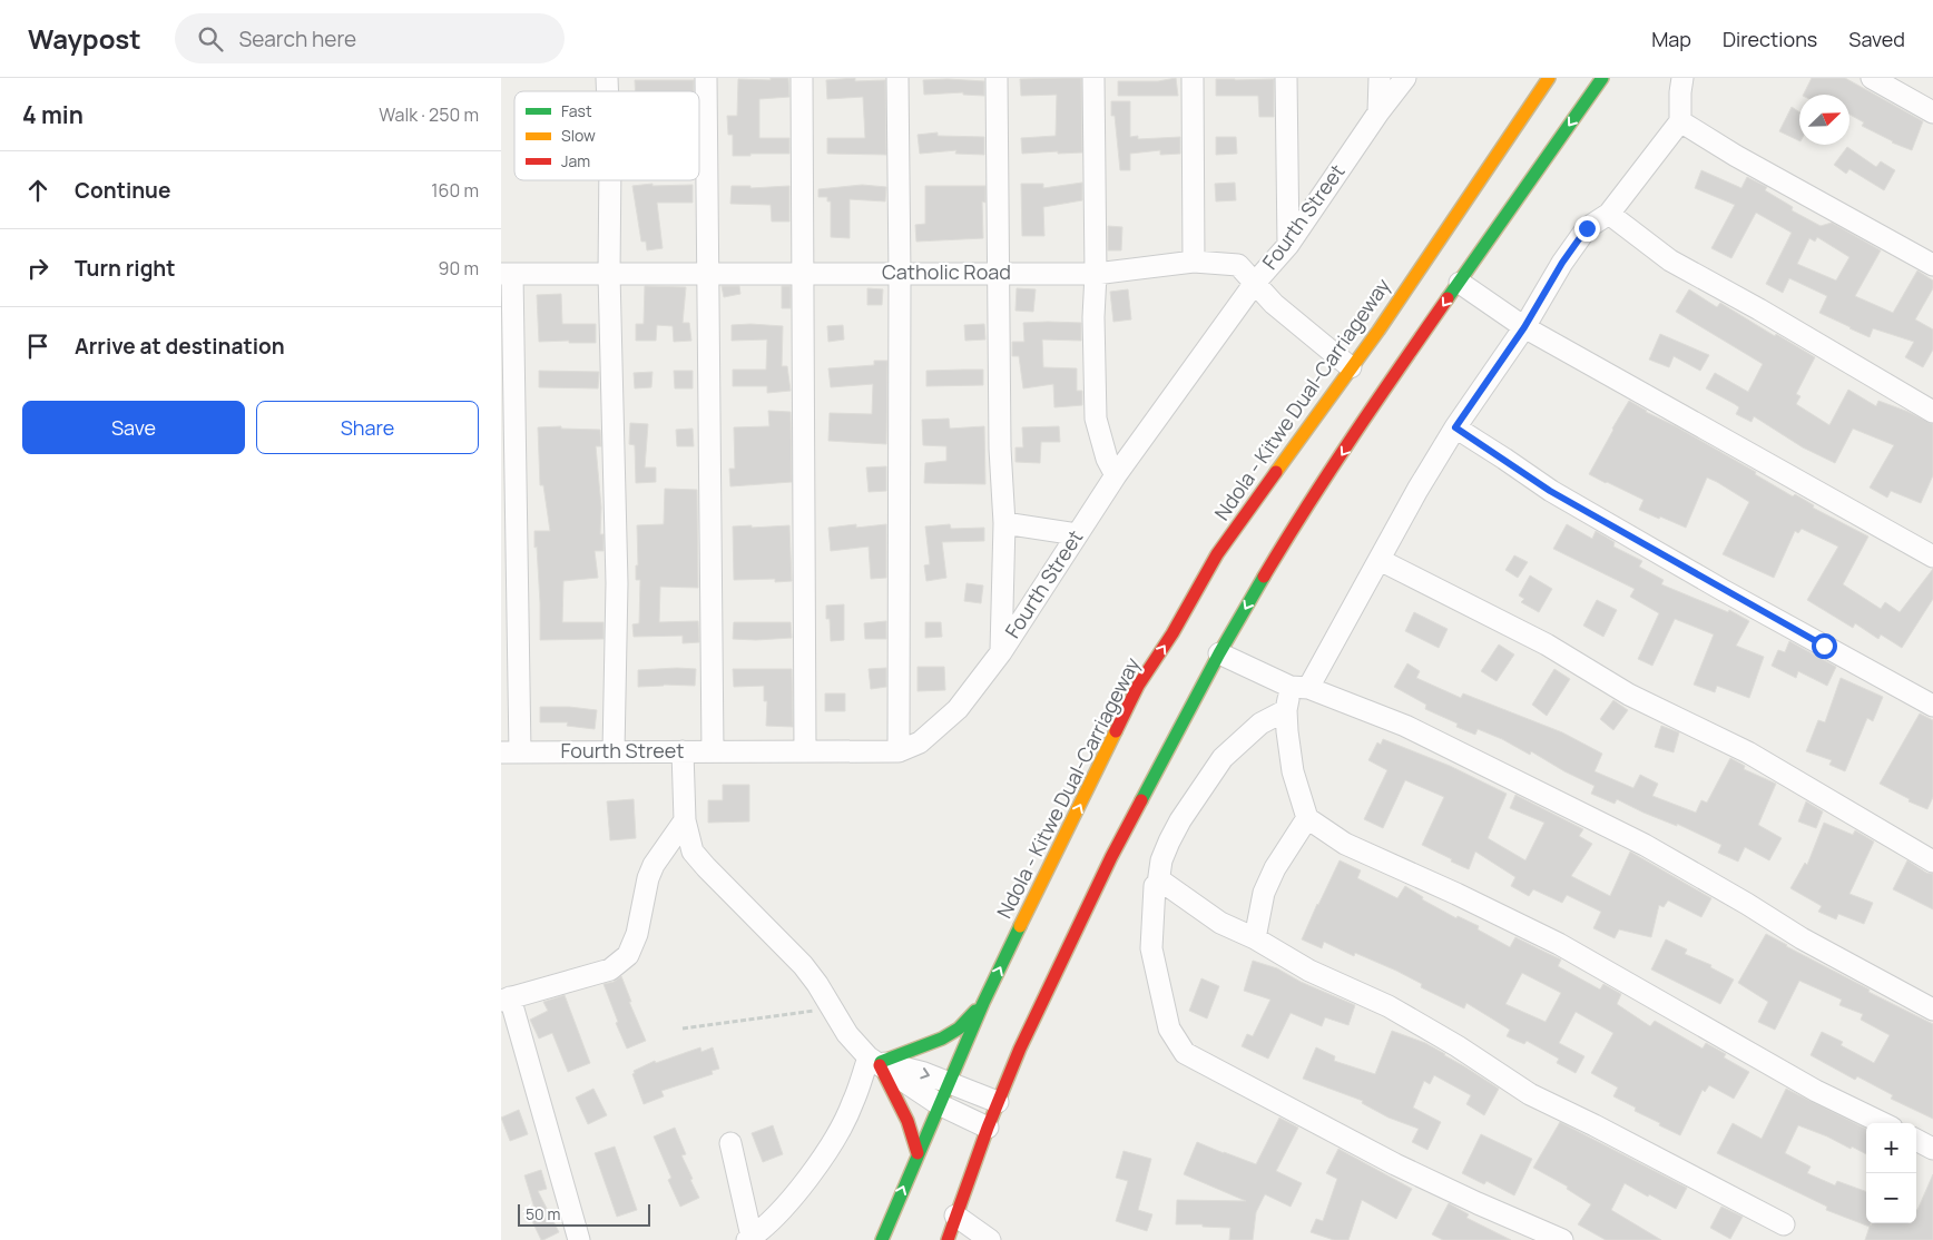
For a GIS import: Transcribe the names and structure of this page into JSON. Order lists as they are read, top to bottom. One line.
{"streets":{"highway":["Ndola - Kitwe Dual-Carriageway"],"street":["Fourth Street","Catholic Road"]},"crossings":[["Fourth Street","Catholic Road"],["Catholic Road","Ndola - Kitwe Dual-Carriageway"]],"legend":["Fast","Slow","Jam"],"scale_bar":"50 m","north":"top right","page":{"header":"Waypost","search":"Search here","nav":["Map","Directions","Saved"],"heading":["4 min","Walk · 250 m"],"list":[["Continue","160 m"],["Turn right","90 m"],"Arrive at destination"],"buttons":["Save","Share"],"map_buttons":["+","−"],"scale":"50 m"}}
